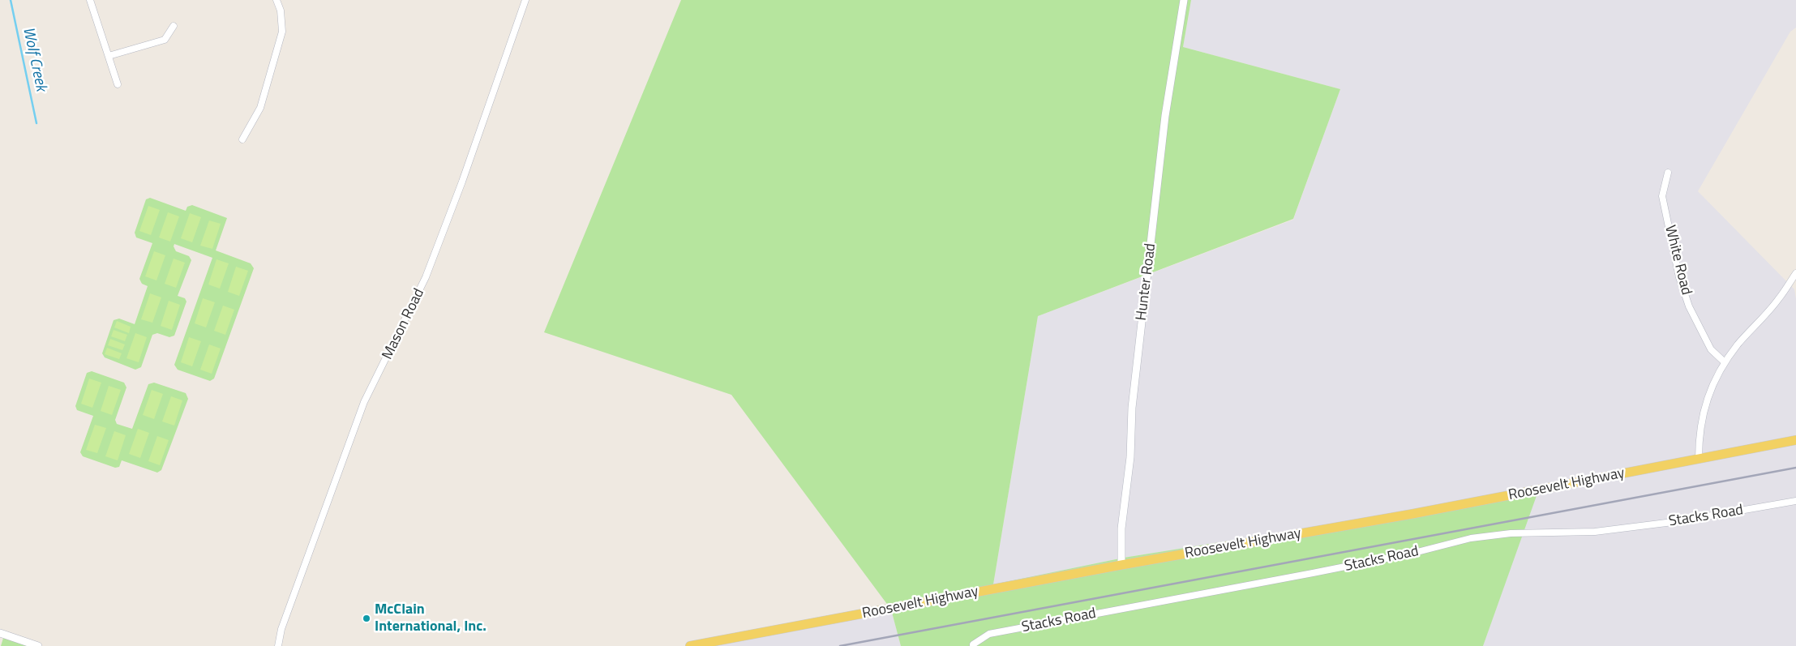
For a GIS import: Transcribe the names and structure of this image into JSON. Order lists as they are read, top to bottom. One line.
{"streets":{"main road":["Roosevelt Highway"],"street":["White Road","Hunter Road","Mason Road","Stacks Road"]},"crossings":[["Hunter Road","Roosevelt Highway"]],"water":["Wolf Creek"],"places":["McClain International, Inc."]}
